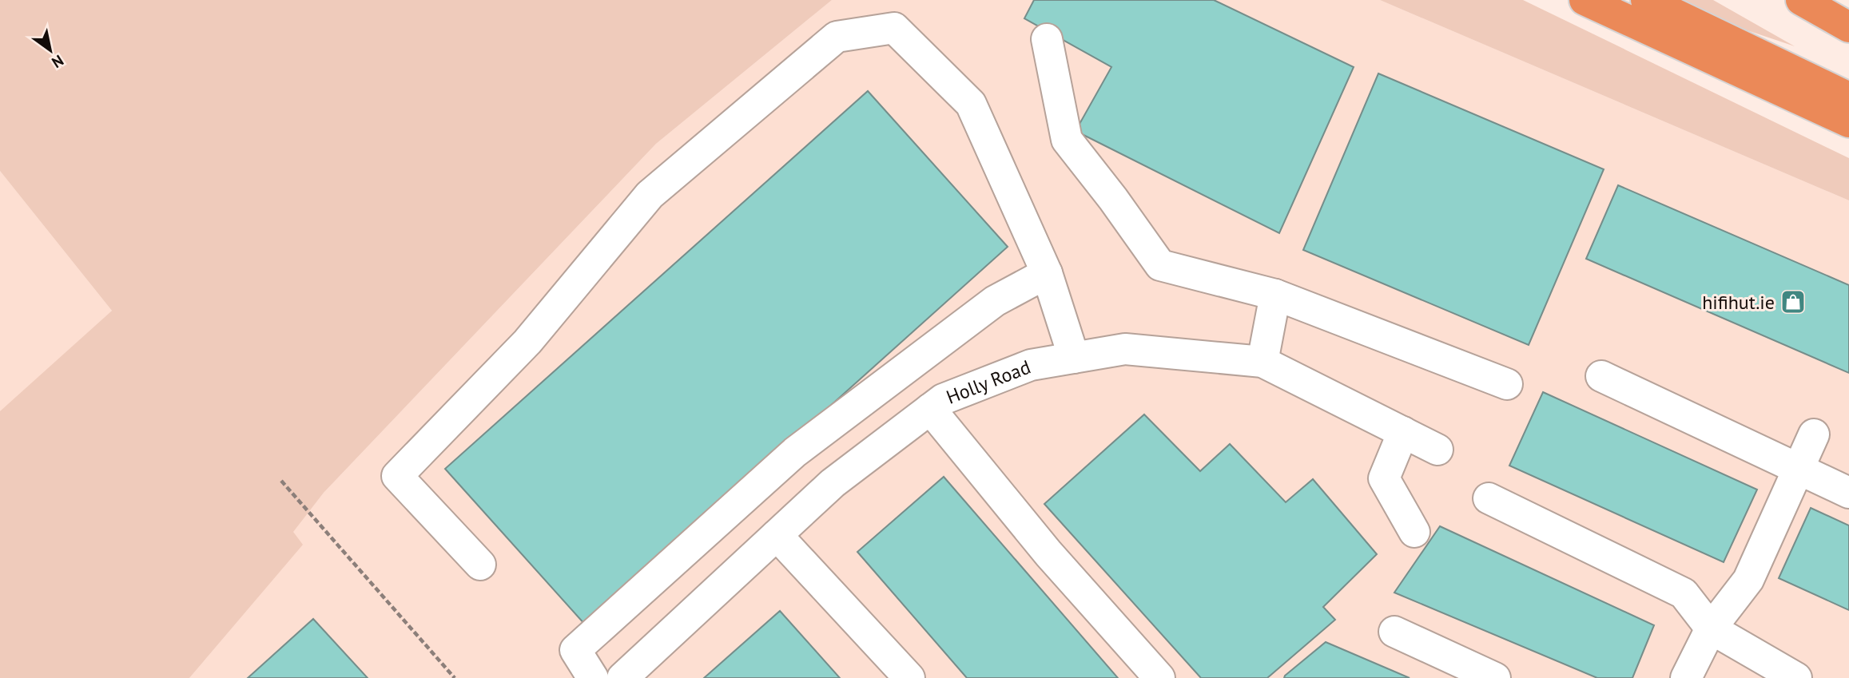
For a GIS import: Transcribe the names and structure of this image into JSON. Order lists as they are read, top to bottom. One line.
{"streets":{"street":["Holly Road"]},"places":{"shop":["hifihut.ie"]},"north":"bottom right"}
